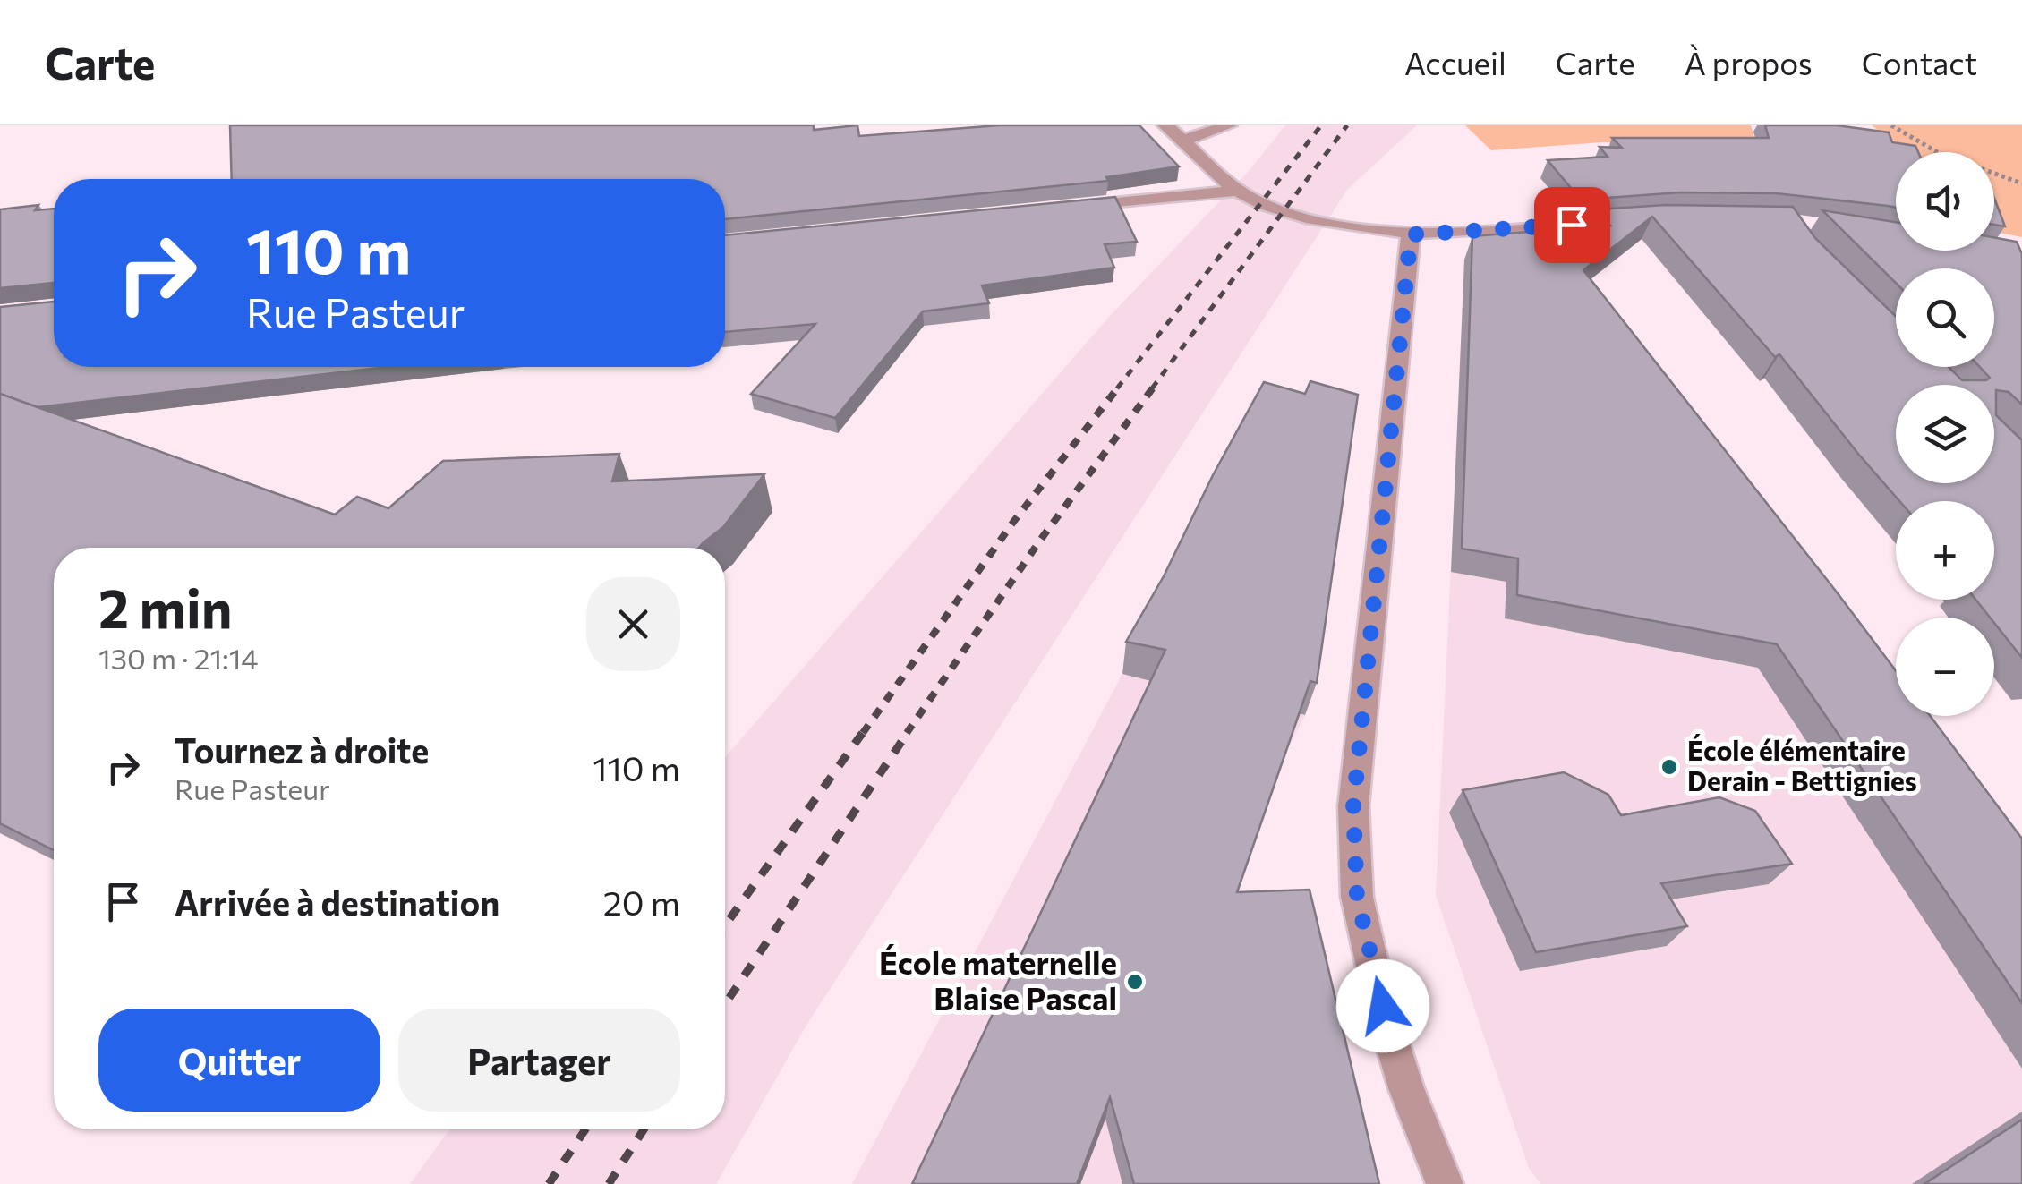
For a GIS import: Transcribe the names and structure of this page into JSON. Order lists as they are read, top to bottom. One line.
{"places":["École élémentaire Derain - Bettignies","École maternelle Blaise Pascal"],"page":{"header":"Carte","nav":["Accueil","Carte","À propos","Contact"],"map_buttons":["+","−"],"turn":["110 m","Rue Pasteur"],"heading":["2 min","130 m · 21:14"],"list":[{"name":"Tournez à droite","note":"Rue Pasteur","value":"110 m"},{"name":"Arrivée à destination","value":"20 m"}],"buttons":["Quitter","Partager"]}}
